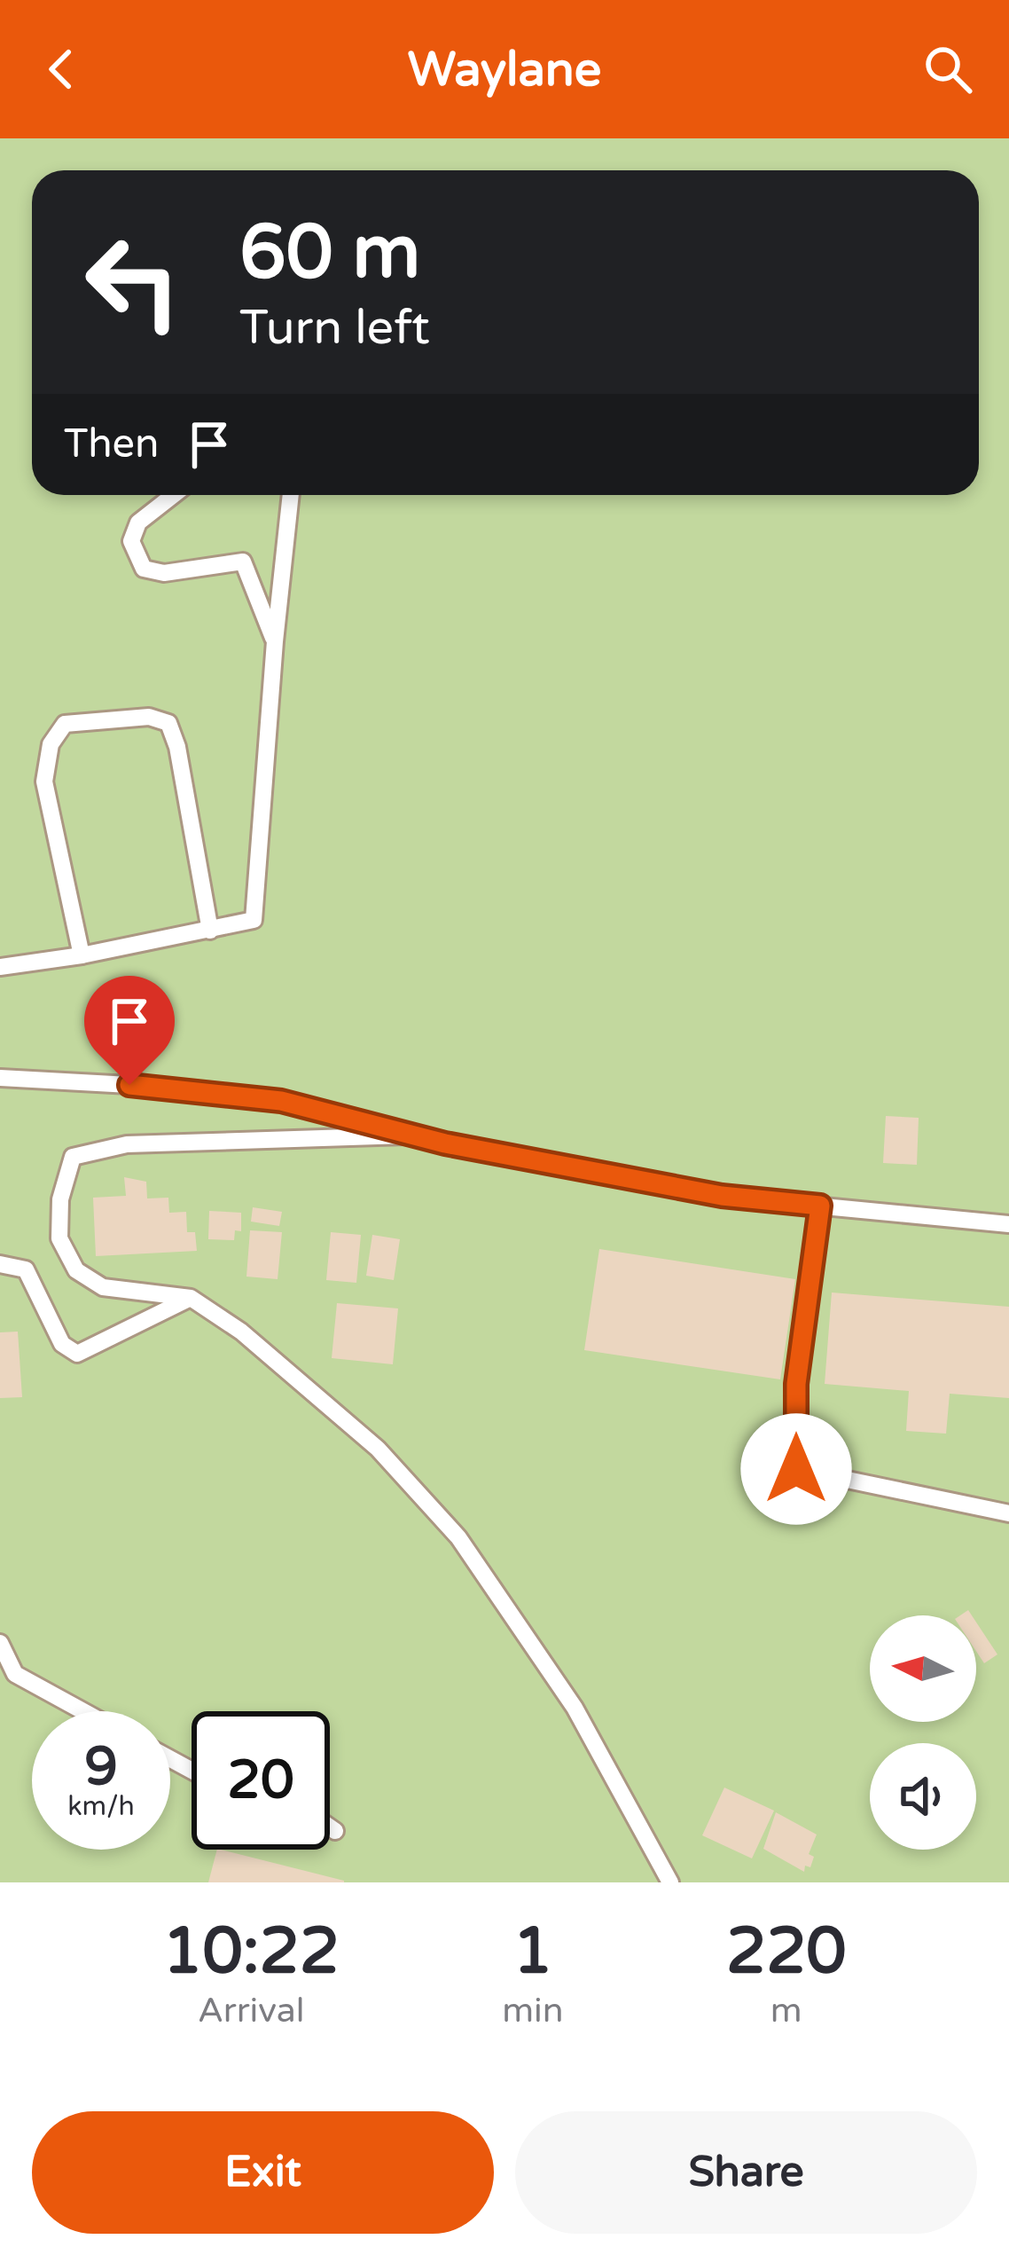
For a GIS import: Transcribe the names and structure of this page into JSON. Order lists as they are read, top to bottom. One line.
{"north":"left","page":{"header":"Waylane","turn":["60 m","Turn left"],"then":"Then","speed":"9 km/h","limit":"20","eta":["10:22","Arrival","1","min","220","m"],"buttons":["Exit","Share"]}}
